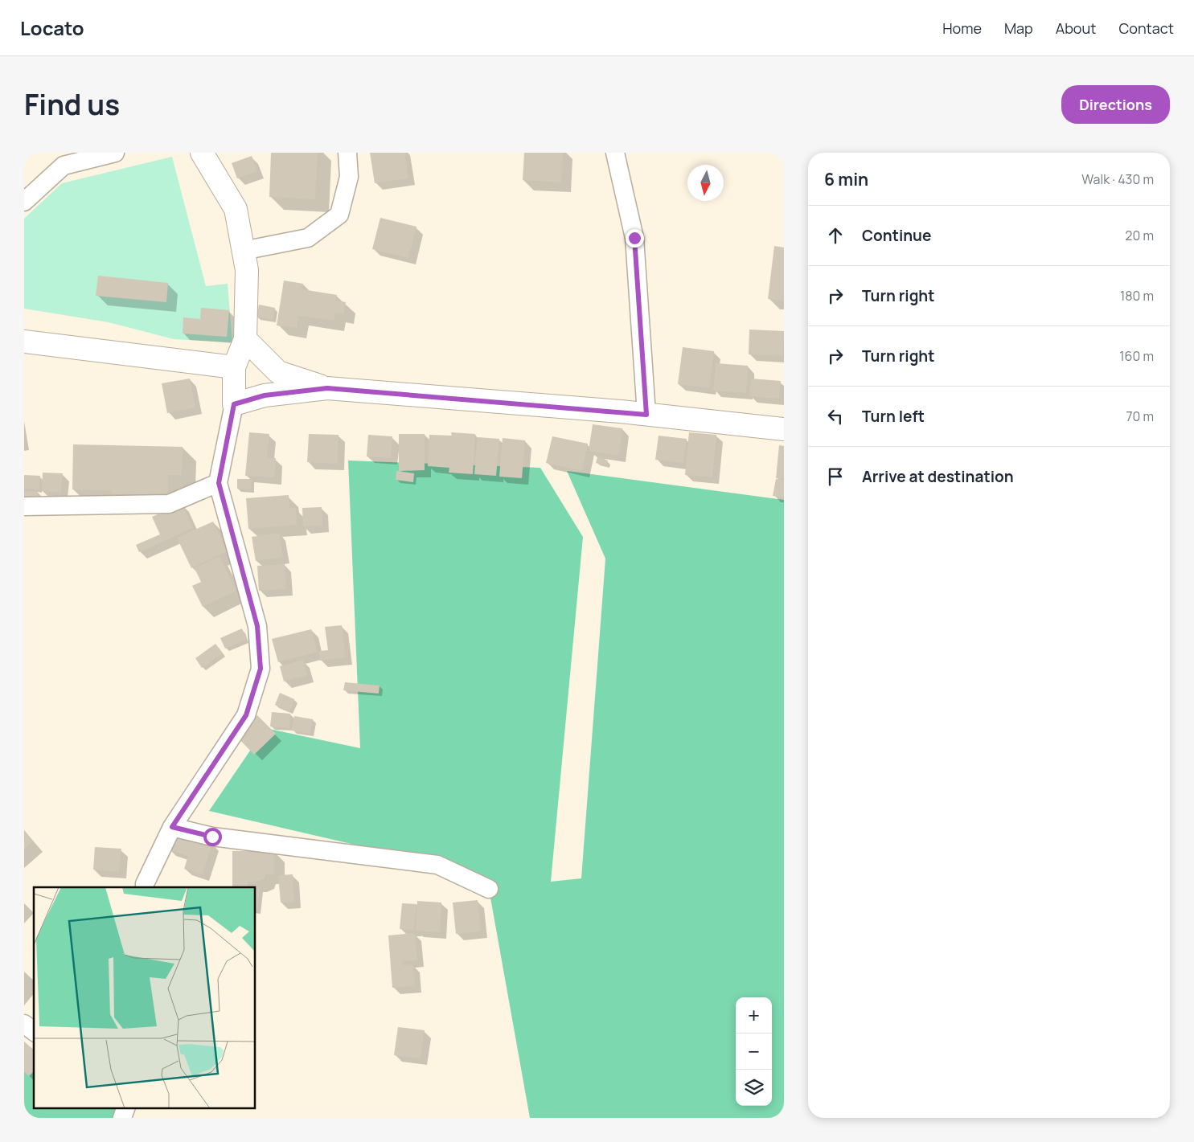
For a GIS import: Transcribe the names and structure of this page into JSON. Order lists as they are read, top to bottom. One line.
{"north":"bottom","page":{"header":"Locato","nav":["Home","Map","About","Contact"],"title":"Find us","buttons":"Directions","heading":["6 min","Walk · 430 m"],"list":[["Continue","20 m"],["Turn right","180 m"],["Turn right","160 m"],["Turn left","70 m"],"Arrive at destination"],"map_buttons":["+","−"]}}
